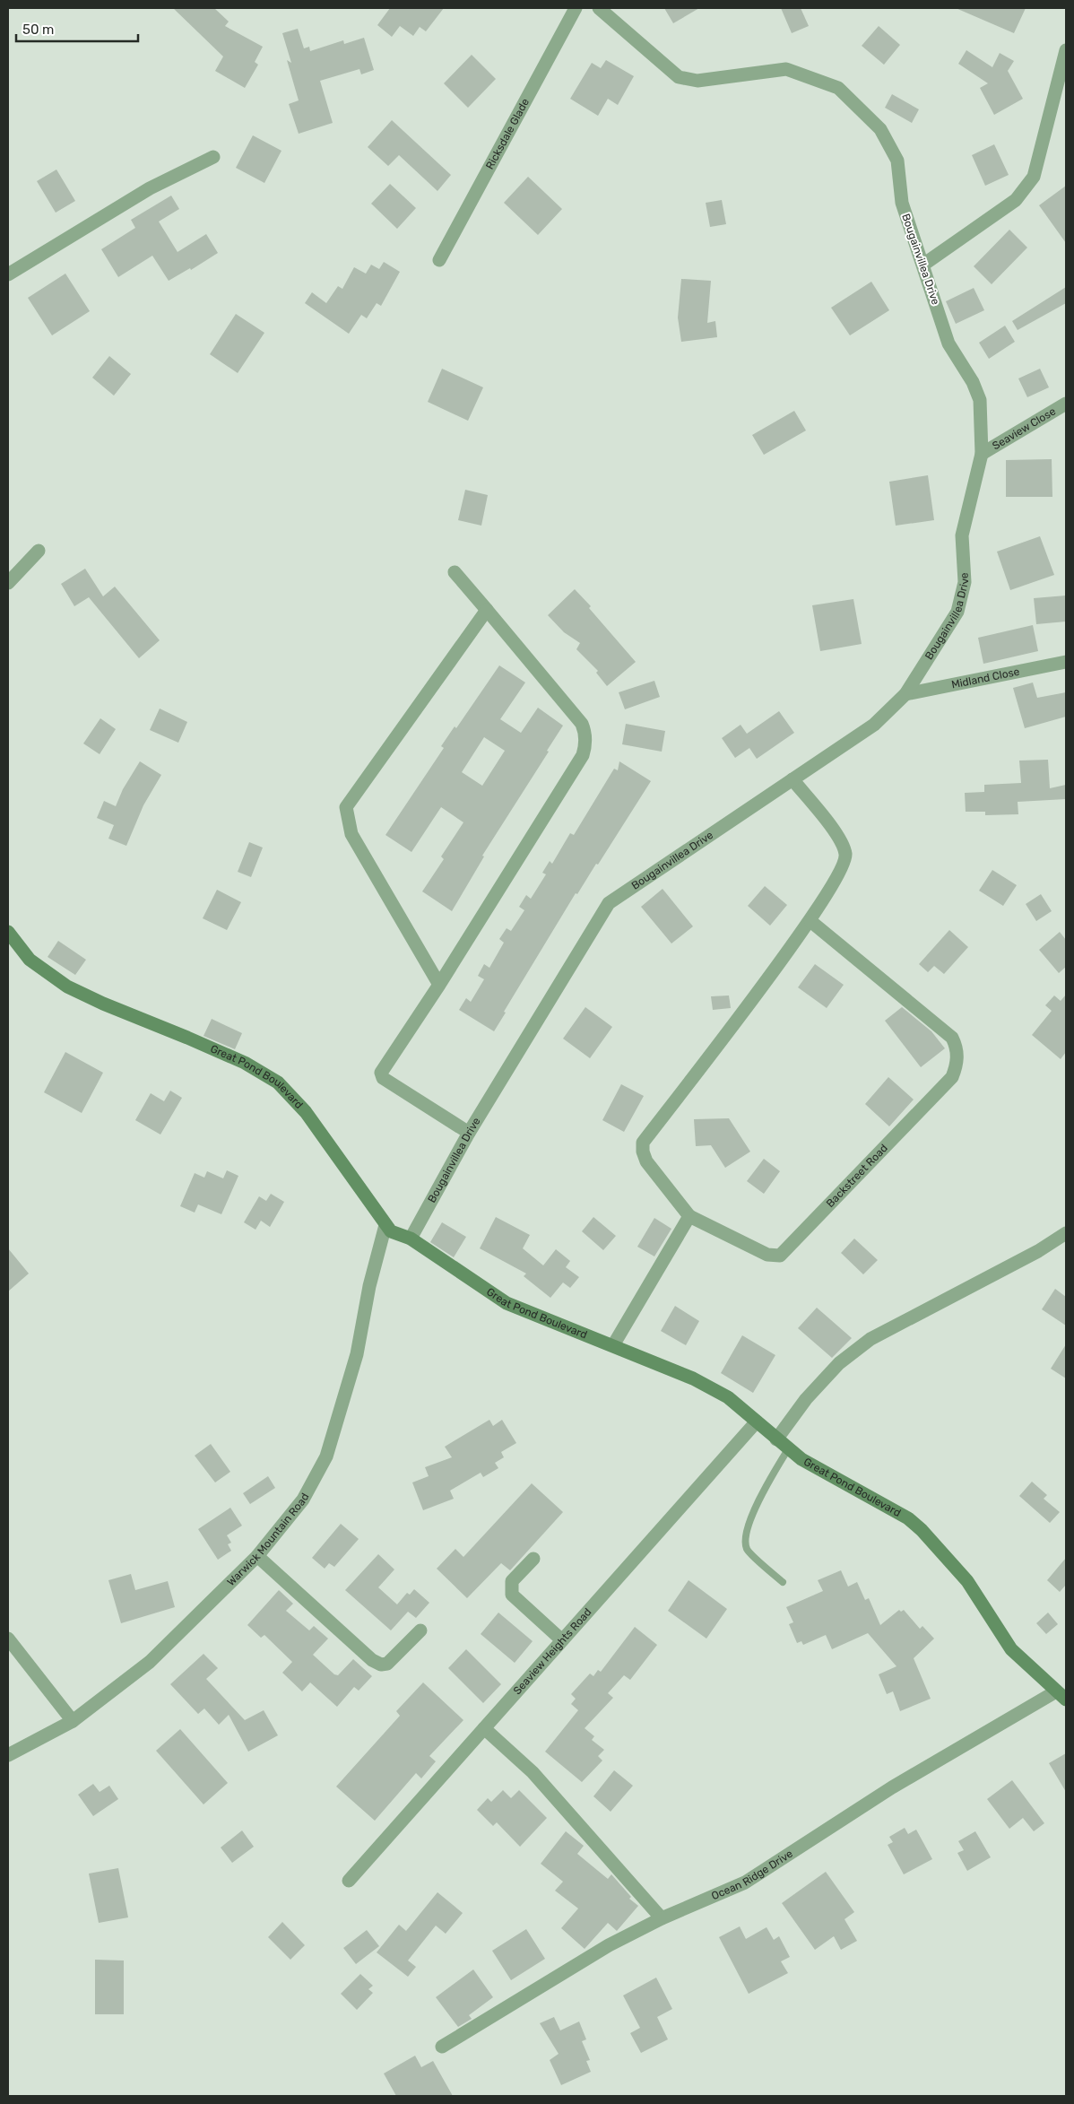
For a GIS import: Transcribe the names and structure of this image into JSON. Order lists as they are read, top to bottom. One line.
{"streets":{"street":["Ricksdale Glade","Bougainvillea Drive","Seaview Close","Midland Close","Great Pond Boulevard","Backstreet Road","Warwick Mountain Road","Seaview Heights Road","Ocean Ridge Drive"]},"crossings":[["Bougainvillea Drive","Seaview Close"],["Bougainvillea Drive","Midland Close"],["Bougainvillea Drive","Great Pond Boulevard"],["Great Pond Boulevard","Warwick Mountain Road"],["Great Pond Boulevard","Seaview Heights Road"],["Great Pond Boulevard","Ocean Ridge Drive"]],"scale_bar":"50 m"}
